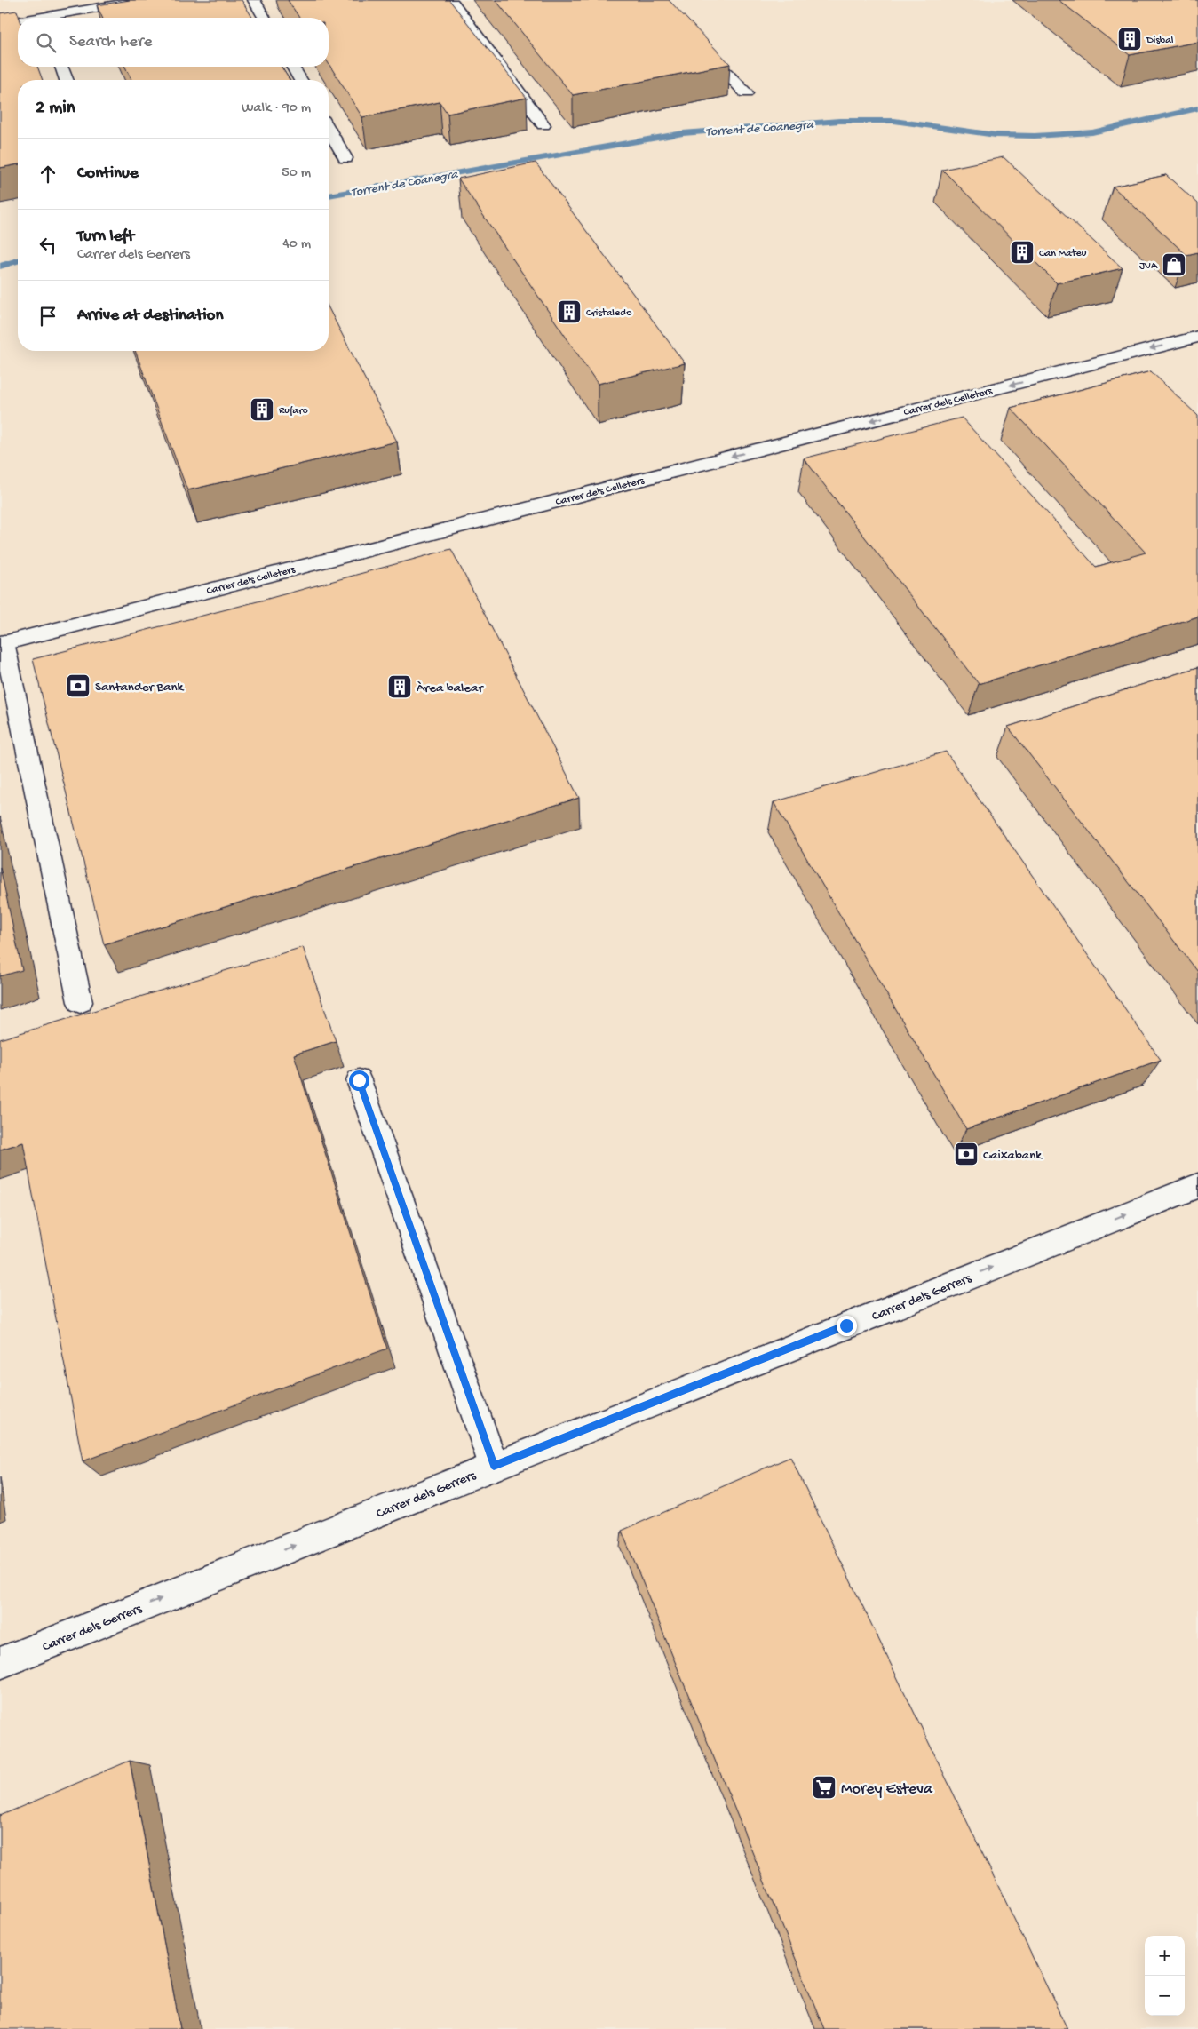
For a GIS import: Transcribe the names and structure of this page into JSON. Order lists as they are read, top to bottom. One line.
{"streets":{"street":["Carrer dels Celleters","Carrer dels Gerrers"]},"one_way":["Carrer dels Celleters","Carrer dels Gerrers"],"water":["Torrent de Coanegra"],"places":{"building":["Disbal","Can Mateu","Cristaledo","Rufaro","Àrea balear"],"shop":["JVA"],"bank":["Santander Bank","Caixabank"],"supermarket":["Morey Esteva"]},"page":{"search":"Search here","heading":["2 min","Walk · 90 m"],"list":[["Continue","50 m"],["Turn left","Carrer dels Gerrers","40 m"],"Arrive at destination"],"map_buttons":["+","−"]}}
